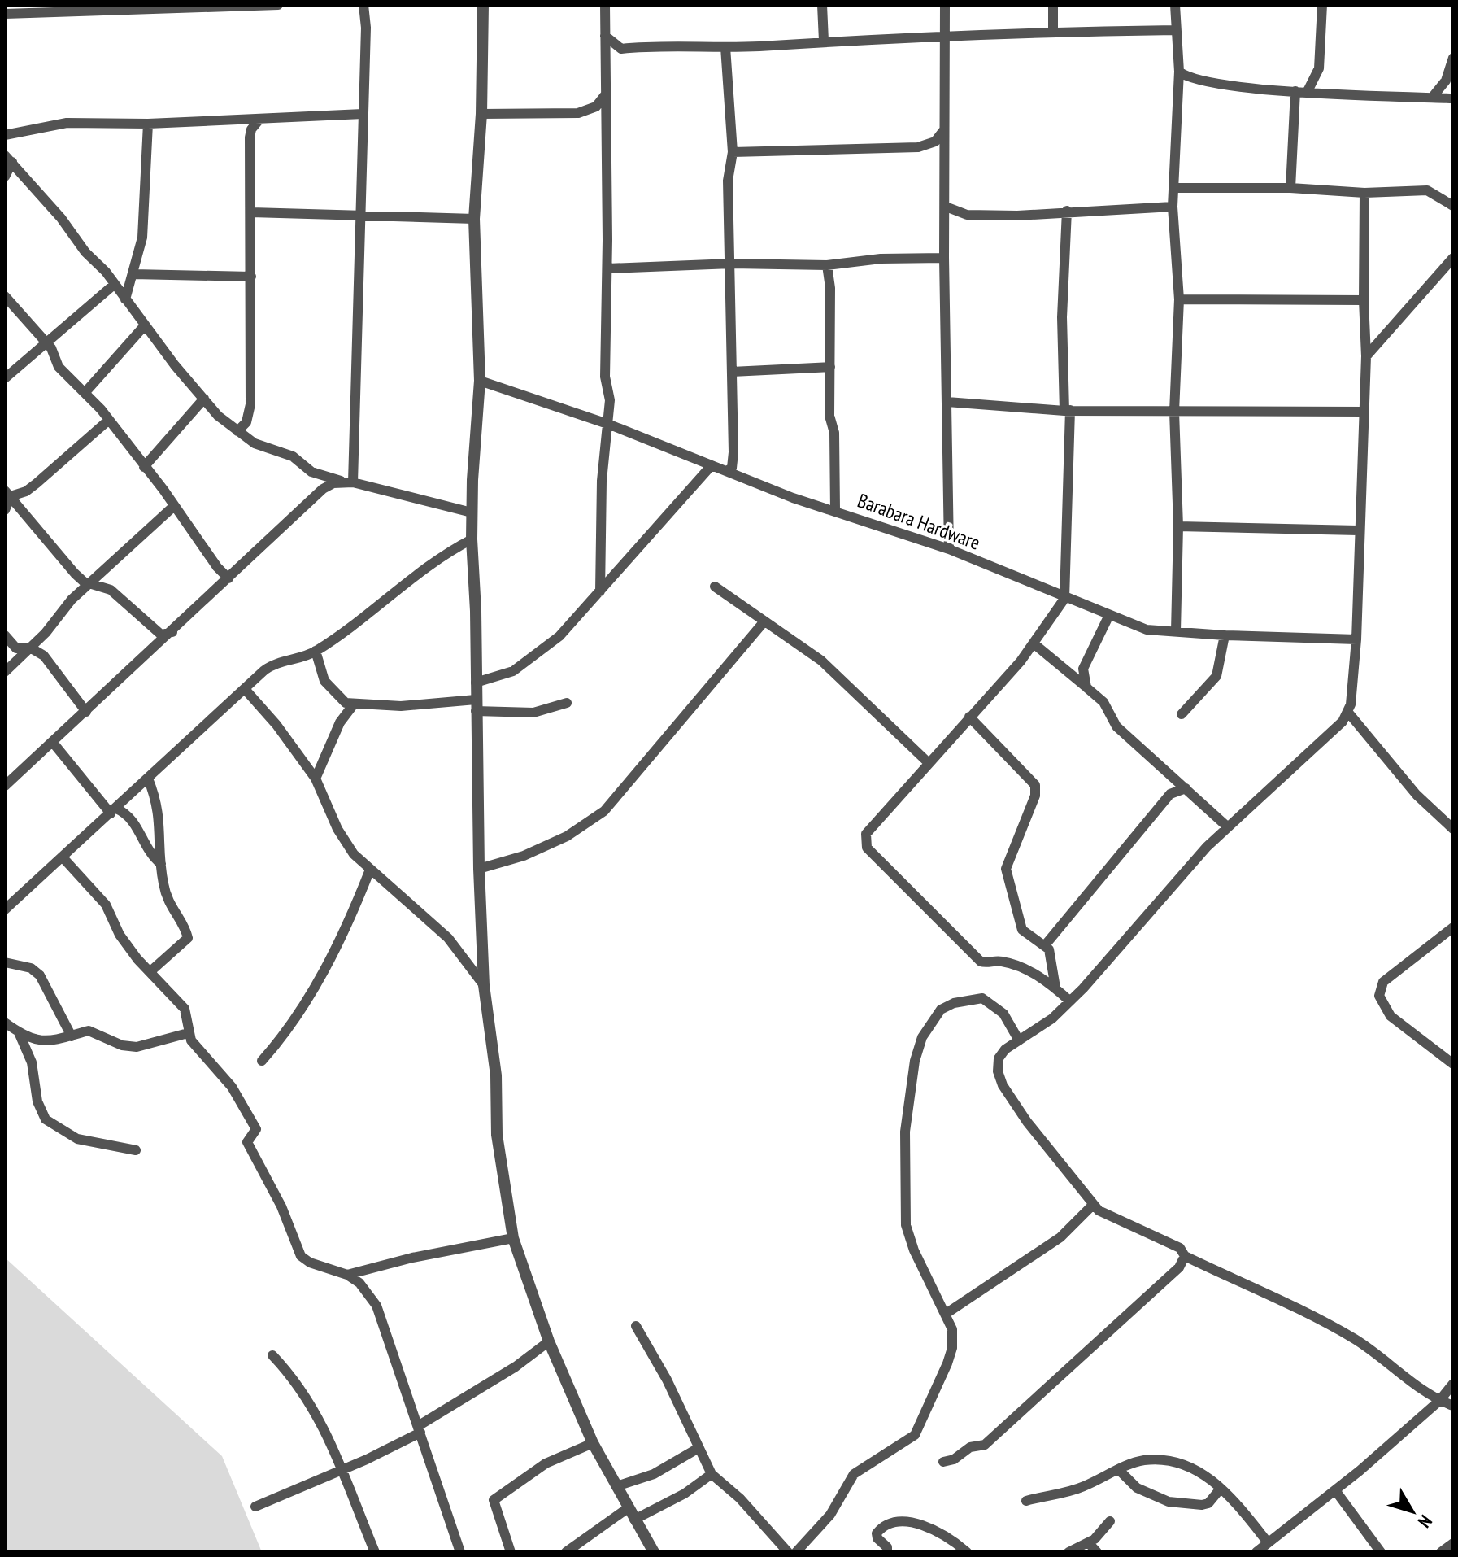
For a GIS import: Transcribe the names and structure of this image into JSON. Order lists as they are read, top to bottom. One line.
{"streets":{"street":["Barabara Hardware"]},"north":"bottom right"}
